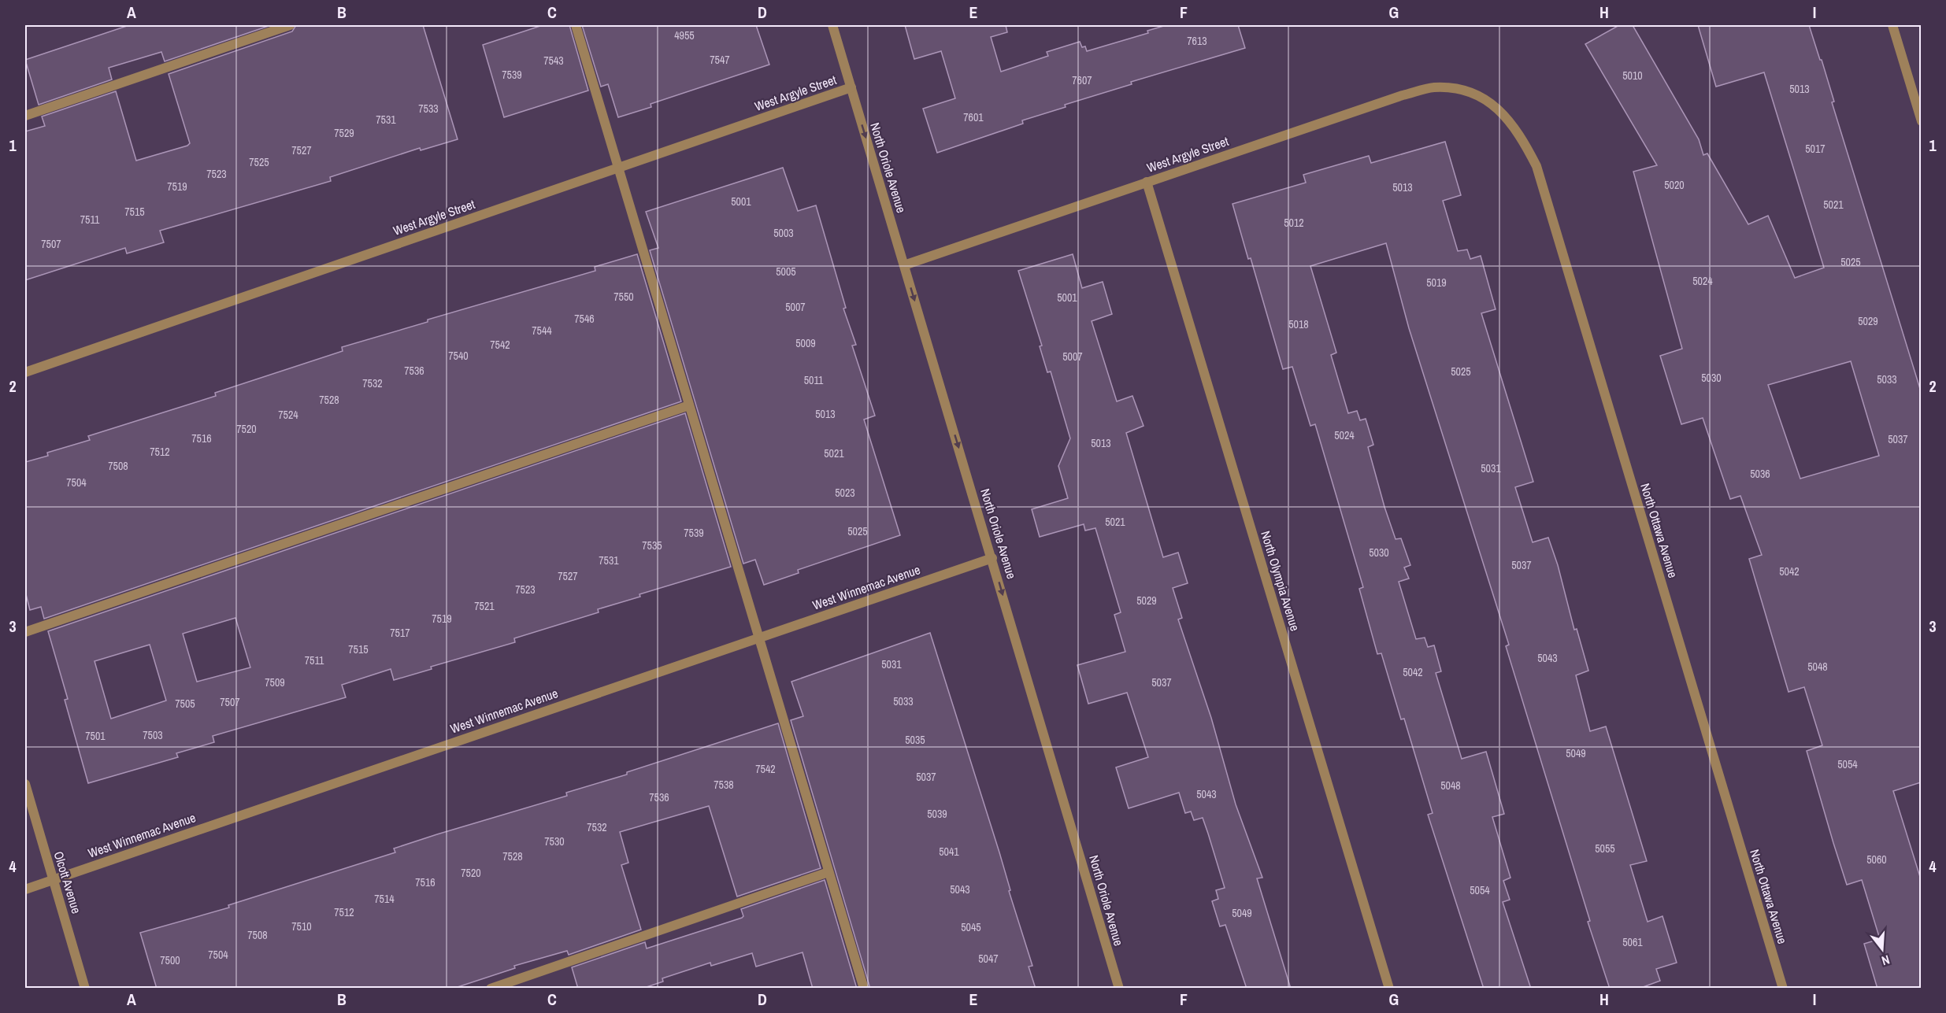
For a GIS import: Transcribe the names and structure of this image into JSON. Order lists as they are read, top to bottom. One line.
{"streets":{"street":["West Argyle Street","North Oriole Avenue","North Ottawa Avenue","North Olympia Avenue","West Winnemac Avenue","Olcott Avenue"]},"crossings":[["West Argyle Street","North Oriole Avenue"],["West Argyle Street","North Ottawa Avenue"],["West Argyle Street","North Olympia Avenue"],["North Oriole Avenue","West Winnemac Avenue"],["West Winnemac Avenue","Olcott Avenue"]],"one_way":["North Oriole Avenue"],"house_numbers":["4955","7613","7547","7543","7539","5010","7607","5013","7533","7601","7531","7529","5017","7527","7525","7523","5020","7519","5013","5001","5021","7515","7511","5012","5003","7507","5025","5005","5024","5019","7550","5001","5007","7546","5029","5018","7544","5009","7542","7540","5007","7536","5025","5030","5033","5011","7532","7528","5013","7524","7520","5024","7516","5037","5013","7512","5021","7508","5031","5036","7504","5023","5021","5025","7539","7535","5030","7531","5037","5042","7527","7523","5029","7521","7519","7517","7515","5043","7511","5031","5048","5042","7509","5037","5033","7507","7505","7503","7501","5035","5049","5054","7542","5037","7538","5048","5043","7536","5039","7532","7530","5055","5041","7528","5060","7520","7516","5043","5054","7514","7512","5049","7510","5045","7508","5061","7504","5047","7500"],"north":"bottom","grid":{"columns":["A","B","C","D","E","F","G","H","I"],"rows":["1","2","3","4"]}}
